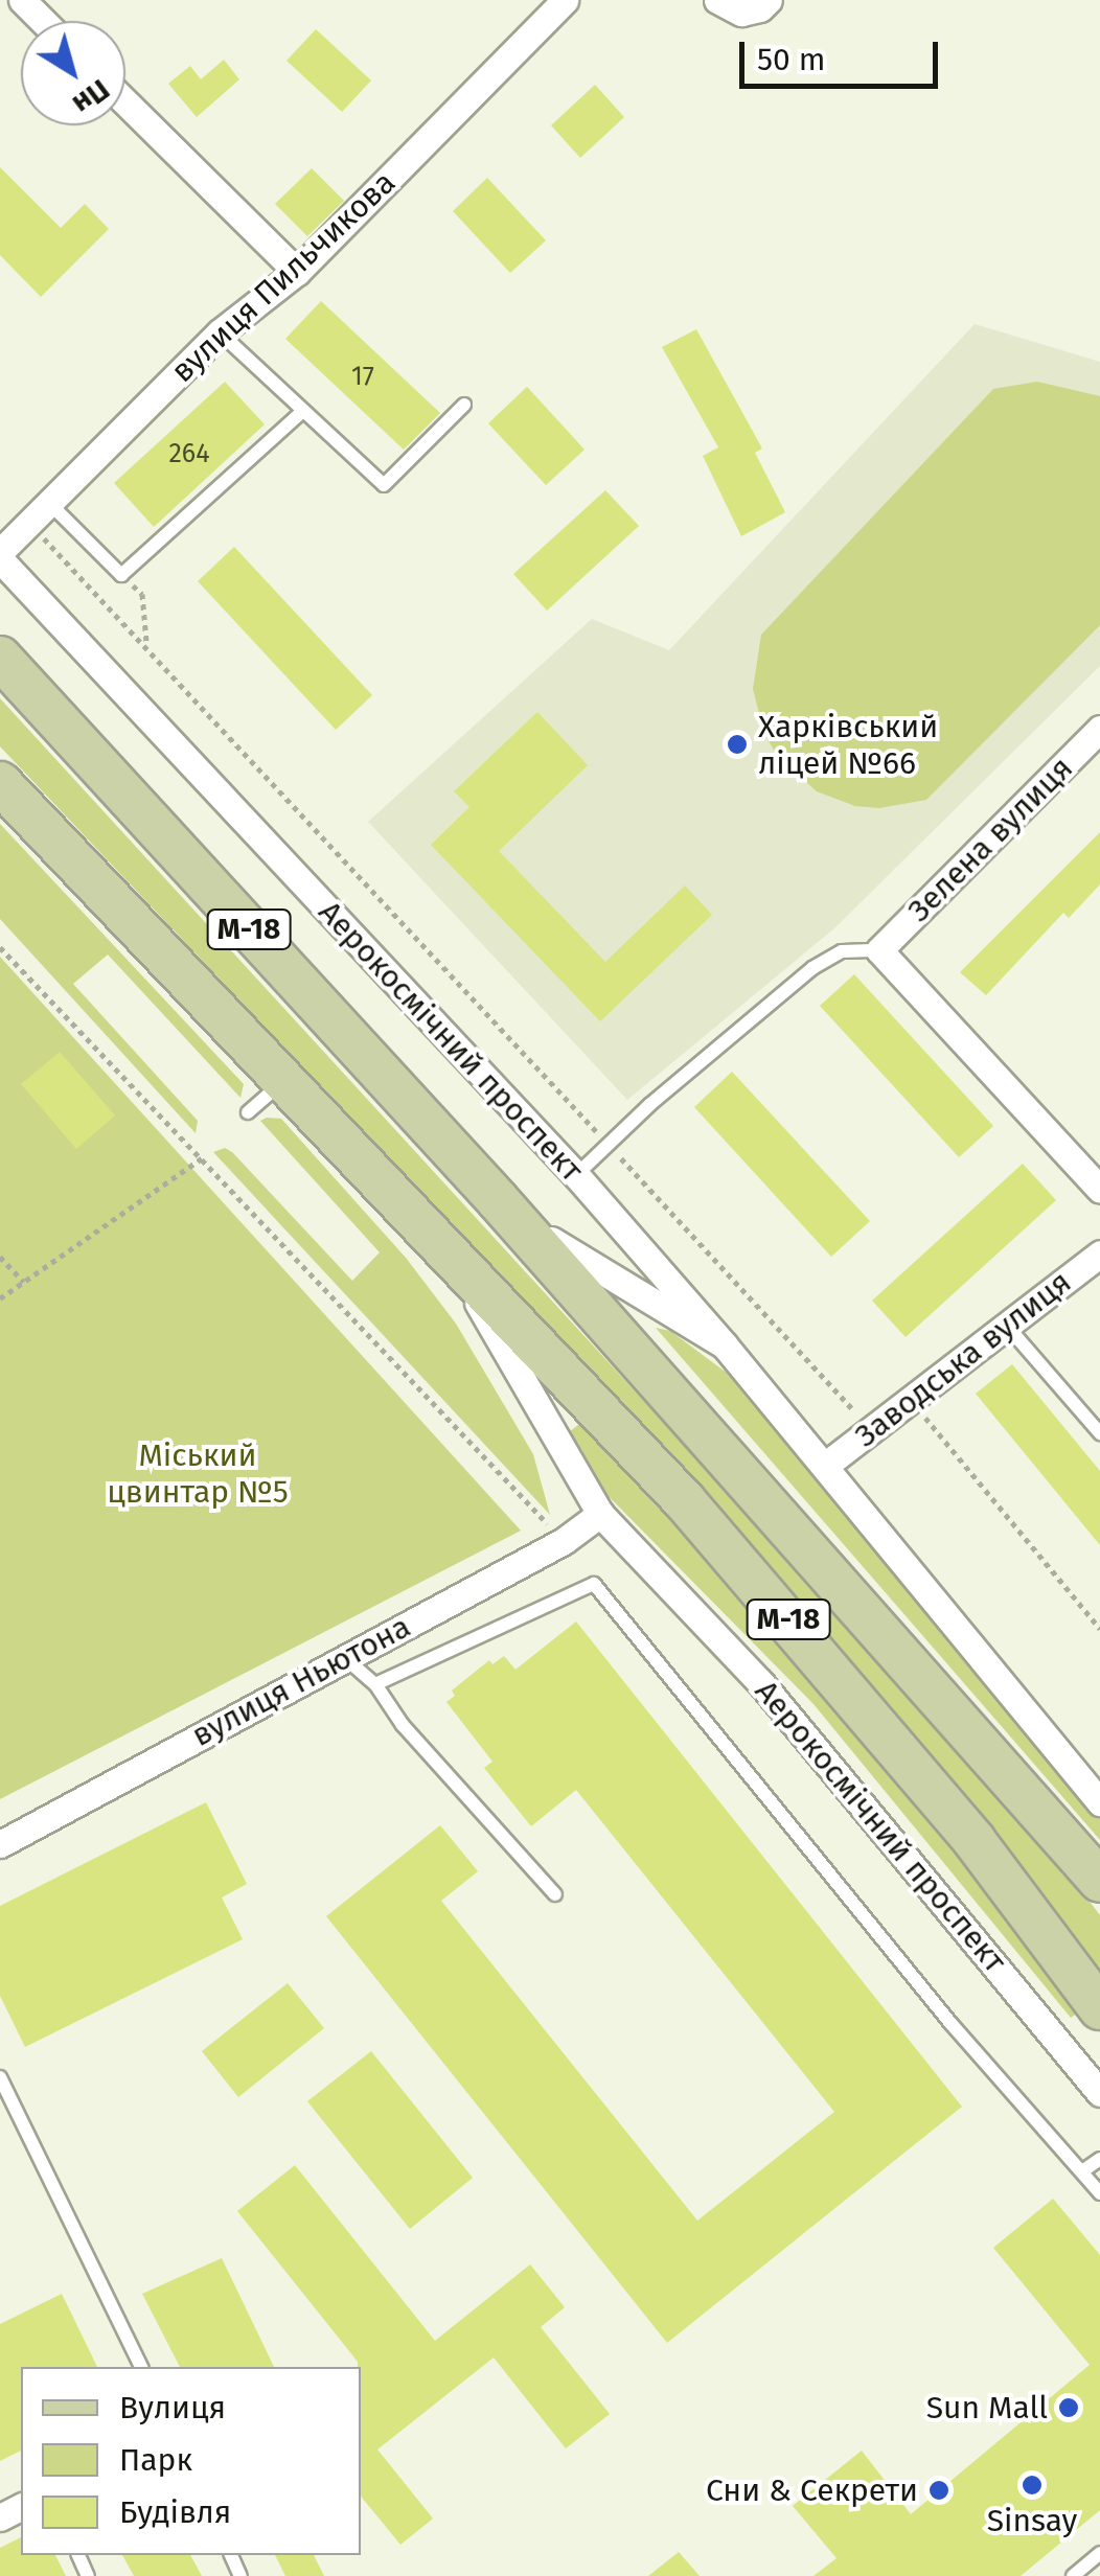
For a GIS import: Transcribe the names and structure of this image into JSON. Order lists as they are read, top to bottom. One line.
{"streets":{"main road":["М-18","Аерокосмічний проспект"],"street":["вулиця Пильчикова","Зелена вулиця","Заводська вулиця","вулиця Ньютона"]},"crossings":[["вулиця Пильчикова","Аерокосмічний проспект"],["Аерокосмічний проспект","Заводська вулиця"],["Аерокосмічний проспект","вулиця Ньютона"]],"parks":["Міський цвинтар №5"],"places":["Харківський ліцей №66","Sun Mall","Sinsay","Сни & Секрети"],"house_numbers":["17","264"],"legend":["Вулиця","Парк","Будівля"],"scale_bar":"50 m","north":"bottom right"}
